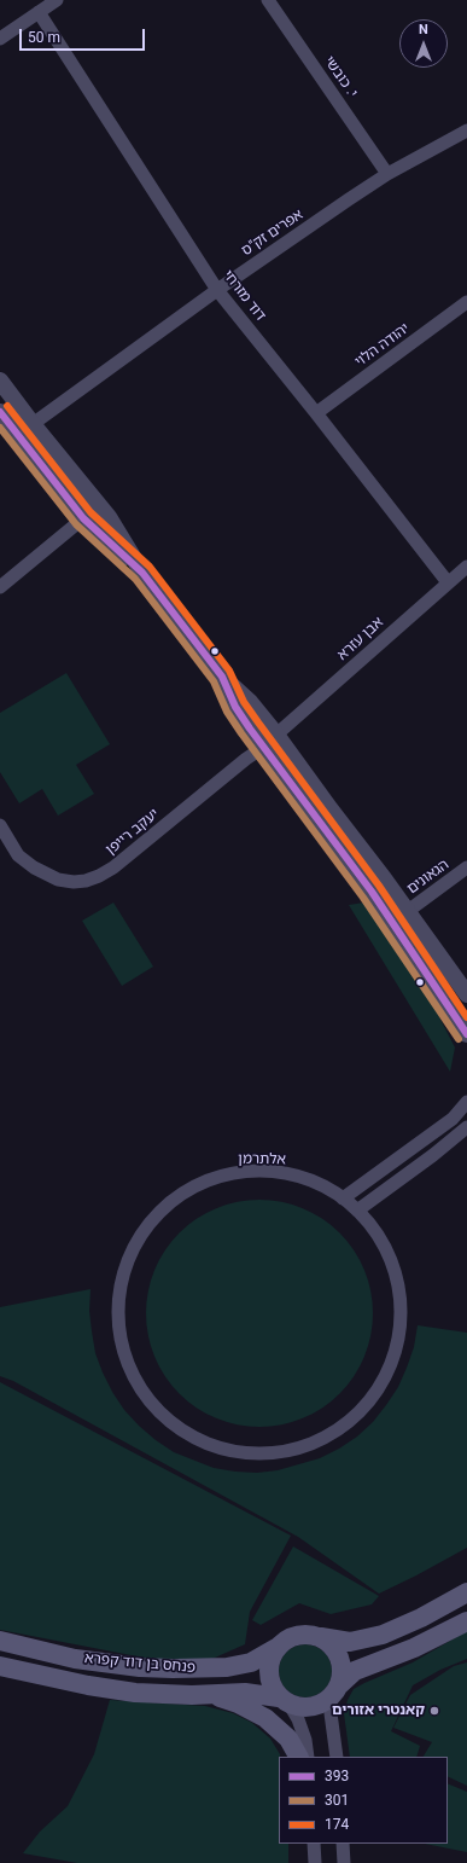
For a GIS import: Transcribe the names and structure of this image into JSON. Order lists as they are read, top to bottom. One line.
{"streets":{"main road":["פנחס בן דוד קפרא"],"street":["י. כובשי","אפרים זק\"ס","דוד מזרחי","יהודה הלוי","אבן עזרא","יעקב רייפן","הגאונים","אלתרמן"]},"crossings":[["י. כובשי","אפרים זק\"ס"],["אפרים זק\"ס","דוד מזרחי"],["דוד מזרחי","יהודה הלוי"],["דוד מזרחי","אבן עזרא"],["אבן עזרא","יעקב רייפן"]],"places":["קאנטרי אזורים"],"lines":["transit line 174","transit line 393","transit line 301"],"legend":["393","301","174"],"scale_bar":"50 m","north":"top"}
